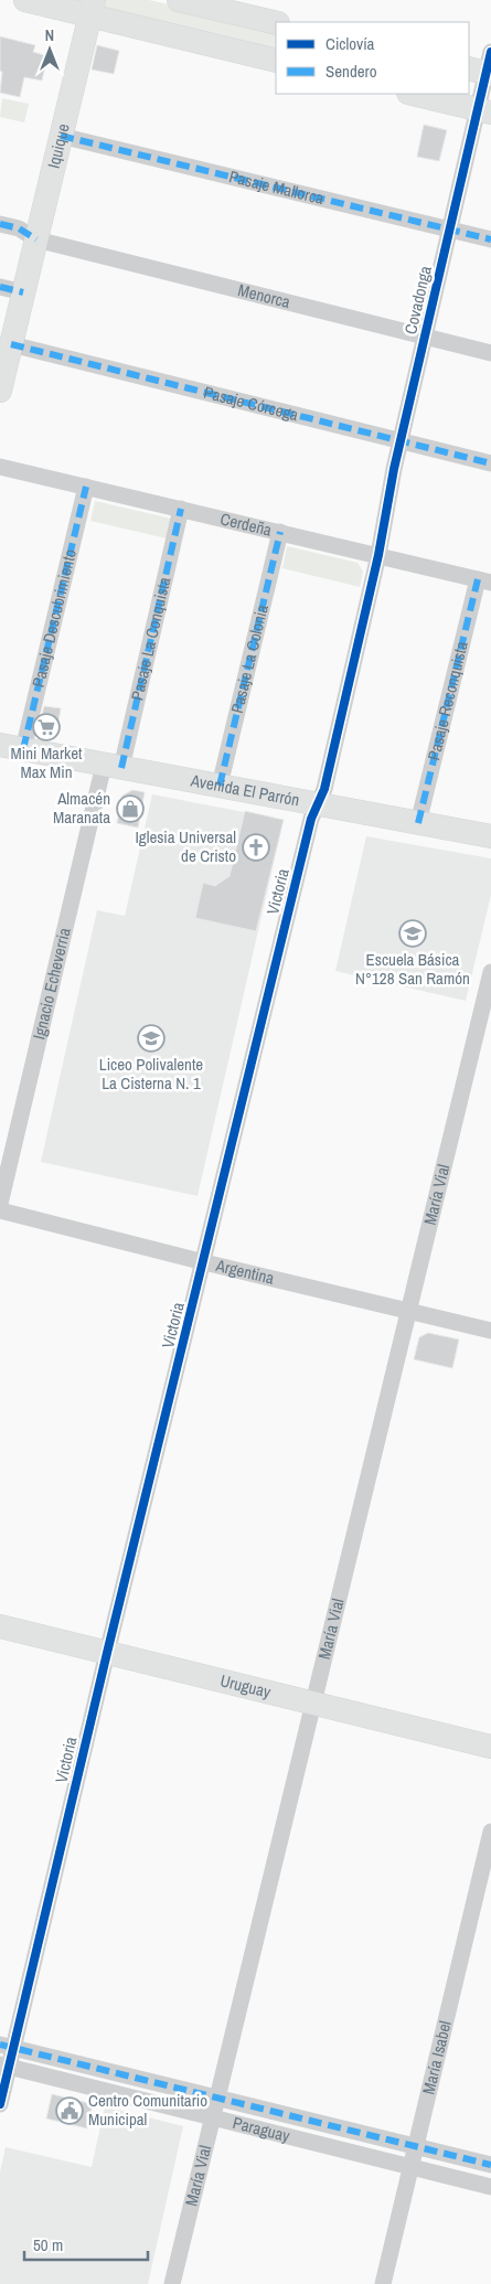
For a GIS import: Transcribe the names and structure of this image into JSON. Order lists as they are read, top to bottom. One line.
{"streets":{"main road":["Iquique","Avenida El Parrón","Uruguay"],"street":["Pasaje Mallorca","Menorca","Covadonga","Pasaje Córcega","Cerdeña","Pasaje Descubrimiento","Pasaje La Conquista","Pasaje La Colonia","Pasaje Reconquista","Victoria","Ignacio Echeverria","María Vial","Argentina","María Isabel","Paraguay"]},"crossings":[["Iquique","Pasaje Mallorca"],["Iquique","Menorca"],["Iquique","Pasaje Córcega"],["Pasaje Mallorca","Covadonga"],["Menorca","Covadonga"],["Covadonga","Pasaje Córcega"],["Covadonga","Cerdeña"],["Covadonga","Victoria"],["Cerdeña","Pasaje Descubrimiento"],["Cerdeña","Pasaje La Conquista"],["Cerdeña","Pasaje La Colonia"],["Cerdeña","Pasaje Reconquista"],["Cerdeña","Victoria"],["Pasaje Descubrimiento","Avenida El Parrón"],["Pasaje La Conquista","Avenida El Parrón"],["Pasaje La Conquista","Ignacio Echeverria"],["Pasaje La Colonia","Avenida El Parrón"],["Pasaje Reconquista","Avenida El Parrón"],["Avenida El Parrón","Victoria"],["Avenida El Parrón","Ignacio Echeverria"],["Victoria","Argentina"],["Victoria","Uruguay"],["Victoria","Paraguay"],["María Vial","Argentina"],["María Vial","Uruguay"],["María Vial","Paraguay"],["María Isabel","Paraguay"]],"places":{"supermarket":["Mini Market Max Min"],"shop":["Almacén Maranata"],"church":["Iglesia Universal de Cristo"],"school or university":["Escuela Básica N°128 San Ramón","Liceo Polivalente La Cisterna N. 1"],"public building":["Centro Comunitario Municipal"]},"legend":["Ciclovía","Sendero"],"scale_bar":"50 m","north":"top"}
